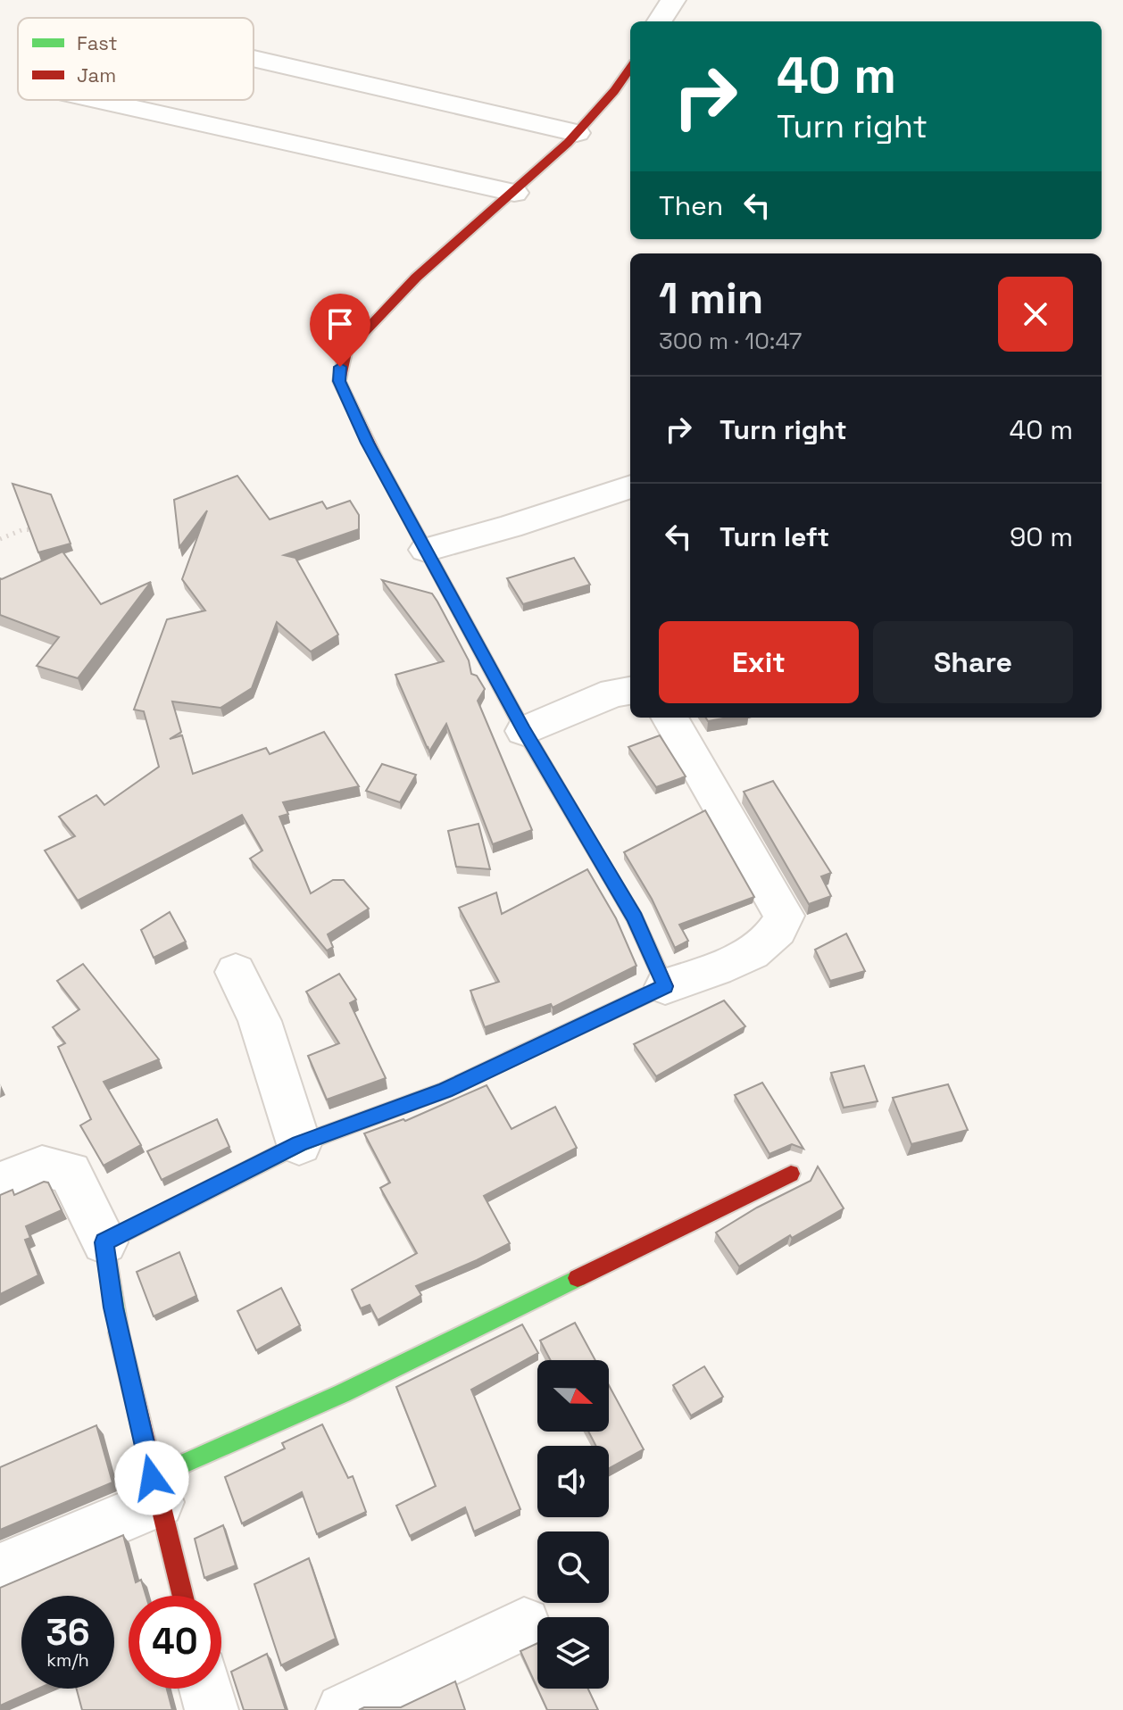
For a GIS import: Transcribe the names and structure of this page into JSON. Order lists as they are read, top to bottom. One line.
{"legend":["Fast","Jam"],"north":"right","page":{"turn":["40 m","Turn right"],"then":"Then","heading":["1 min","300 m · 10:47"],"list":[{"name":"Turn right","value":"40 m"},{"name":"Turn left","value":"90 m"}],"buttons":["Exit","Share"],"speed":"36 km/h","limit":"40"}}
